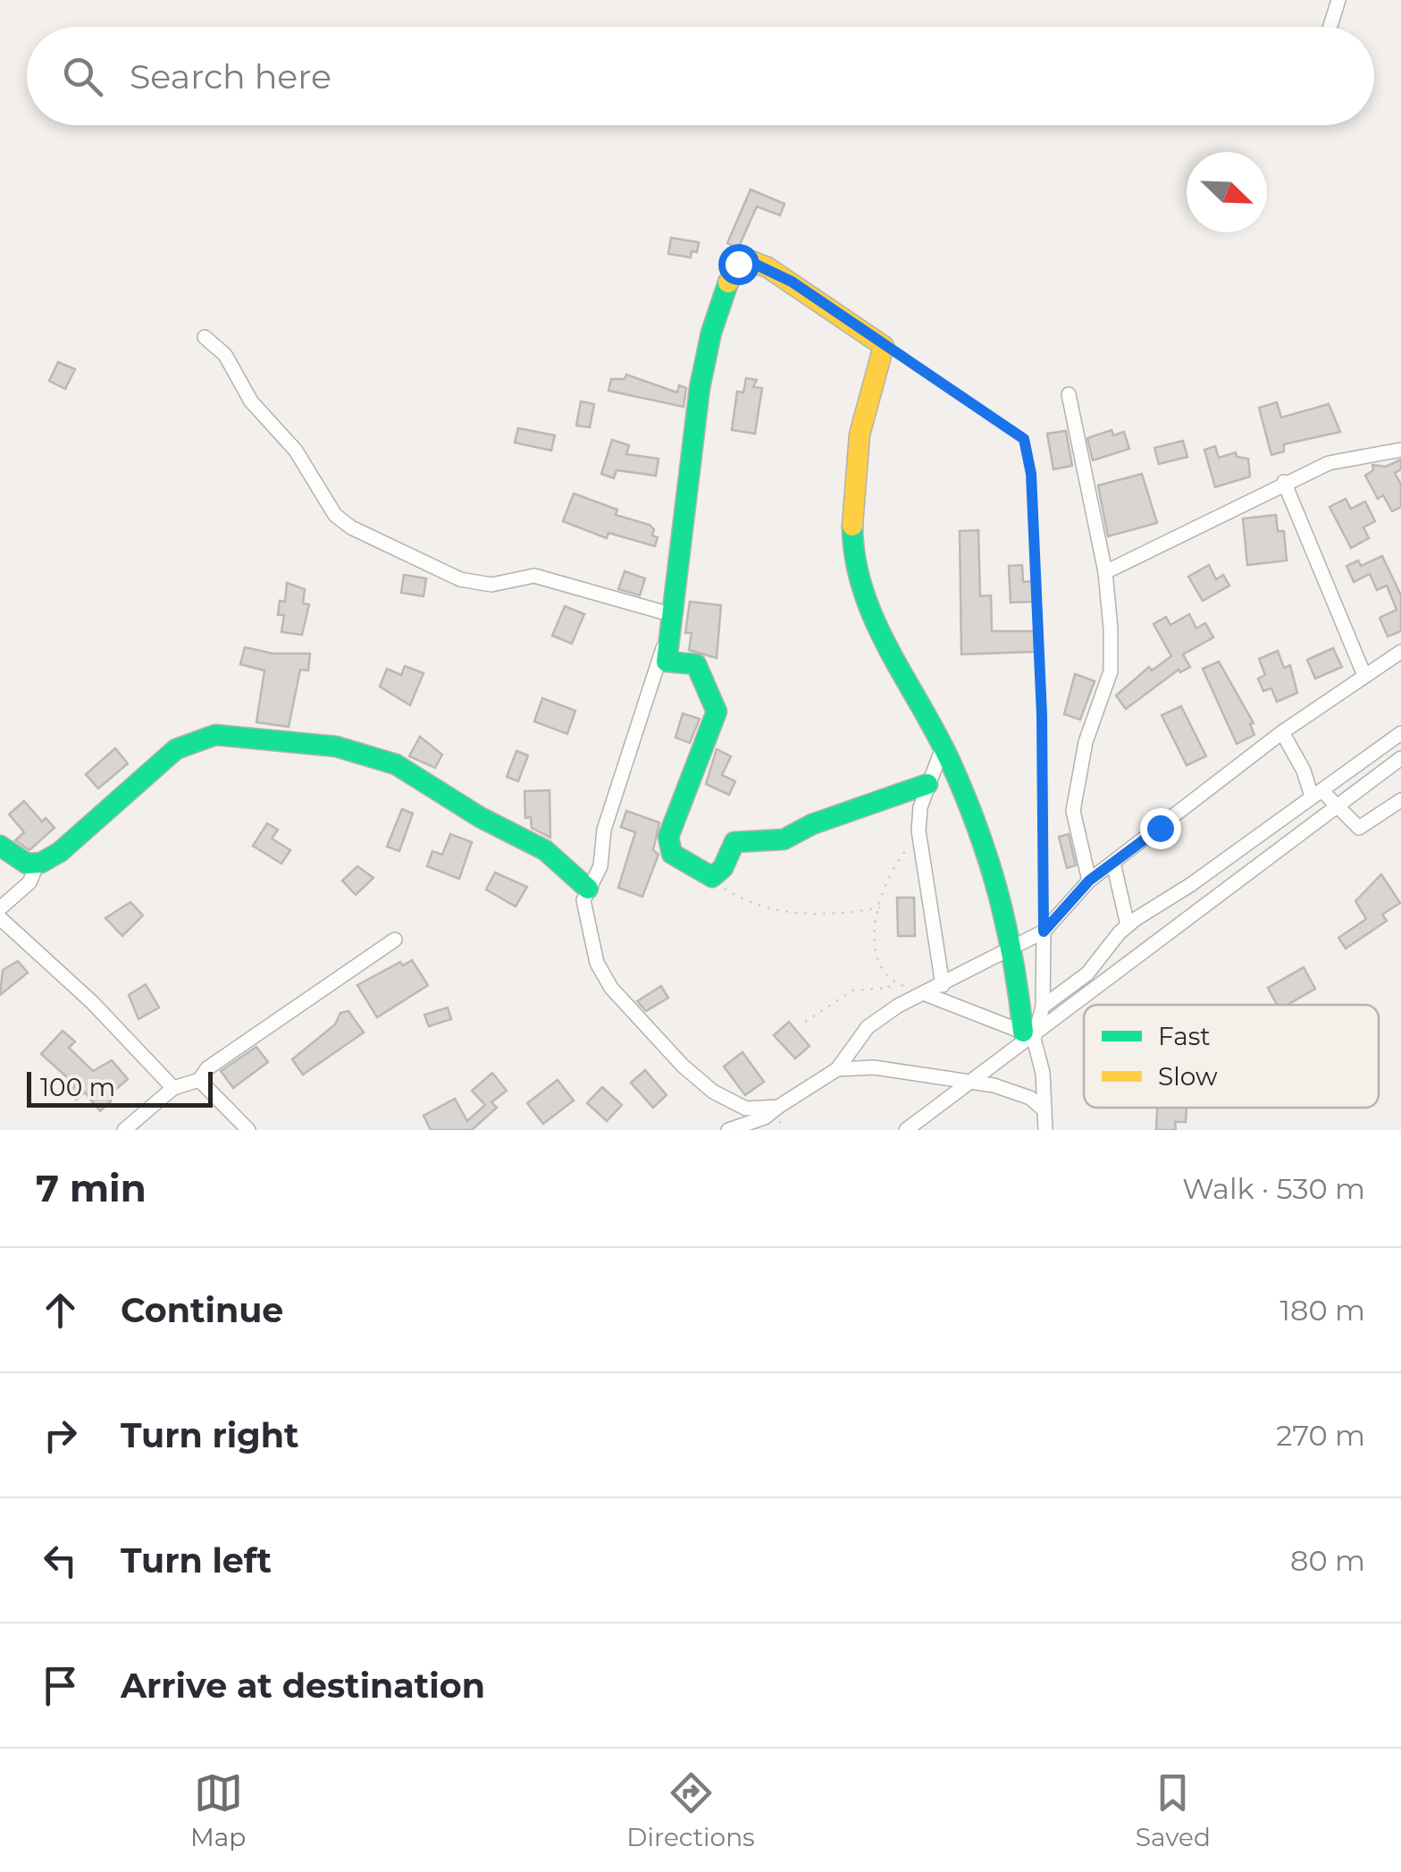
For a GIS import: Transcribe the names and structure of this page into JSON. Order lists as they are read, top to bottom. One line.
{"legend":["Fast","Slow"],"scale_bar":"100 m","north":"bottom right","page":{"search":"Search here","scale":"100 m","heading":["7 min","Walk · 530 m"],"list":[["Continue","180 m"],["Turn right","270 m"],["Turn left","80 m"],"Arrive at destination"],"nav":["Map","Directions","Saved"]}}
